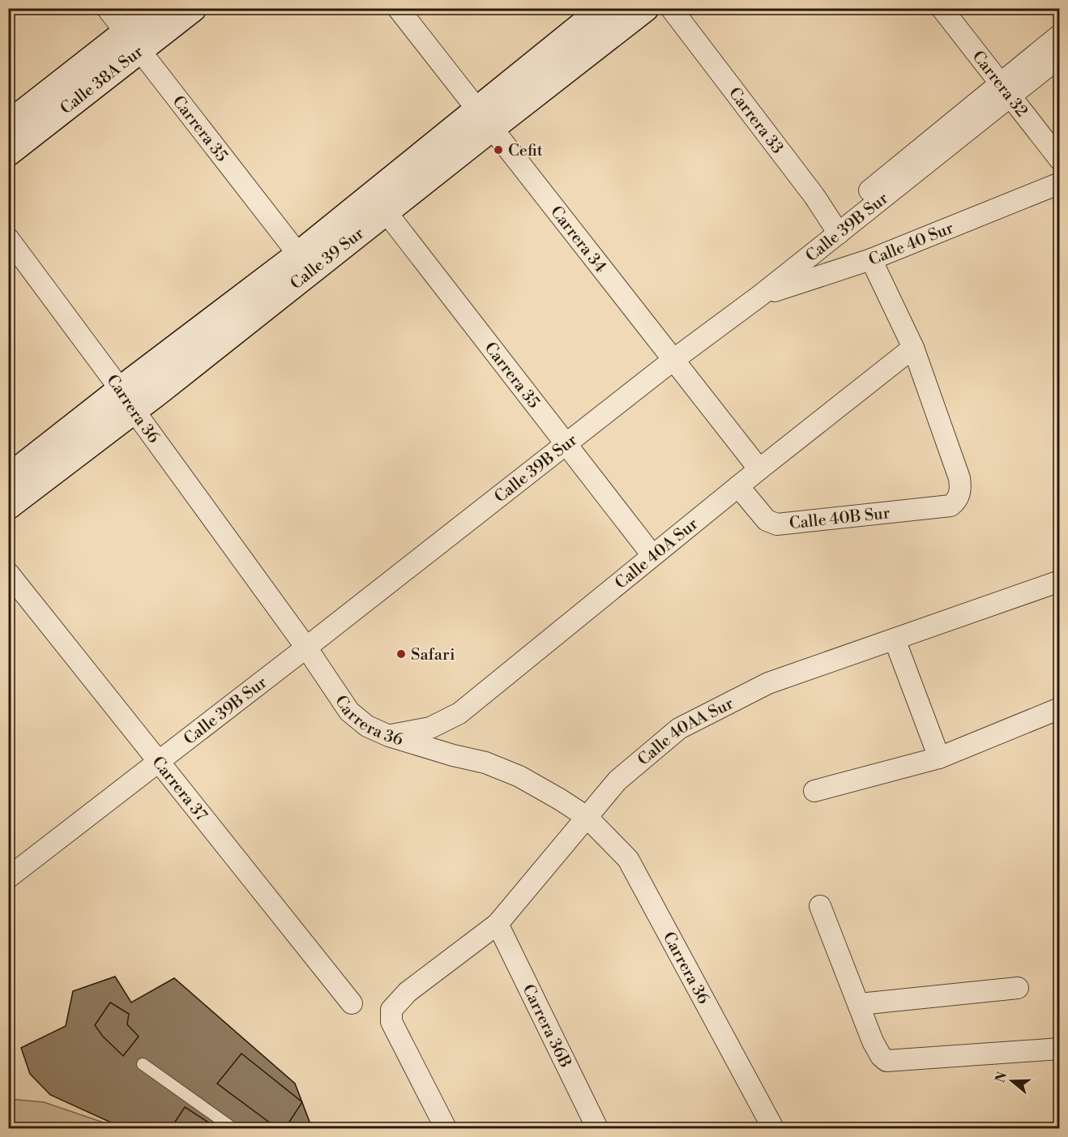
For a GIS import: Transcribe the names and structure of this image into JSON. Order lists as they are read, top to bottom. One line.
{"streets":{"street":["Calle 38A Sur","Carrera 32","Carrera 33","Carrera 35","Calle 39B Sur","Carrera 34","Calle 40 Sur","Calle 39 Sur","Carrera 36","Calle 40B Sur","Calle 40A Sur","Calle 40AA Sur","Carrera 37","Carrera 36B"]},"crossings":[["Calle 38A Sur","Carrera 35"],["Carrera 32","Calle 39B Sur"],["Carrera 33","Calle 39B Sur"],["Carrera 35","Calle 39B Sur"],["Carrera 35","Calle 39 Sur"],["Carrera 35","Calle 40A Sur"],["Calle 39B Sur","Carrera 34"],["Calle 39B Sur","Calle 40 Sur"],["Calle 39B Sur","Carrera 36"],["Calle 39B Sur","Carrera 37"],["Carrera 34","Calle 39 Sur"],["Carrera 34","Calle 40A Sur"],["Calle 39 Sur","Carrera 36"],["Carrera 36","Calle 40A Sur"],["Carrera 36","Calle 40AA Sur"],["Calle 40B Sur","Calle 40A Sur"],["Calle 40AA Sur","Carrera 36B"]],"places":["Cefit","Safari"],"north":"left"}
